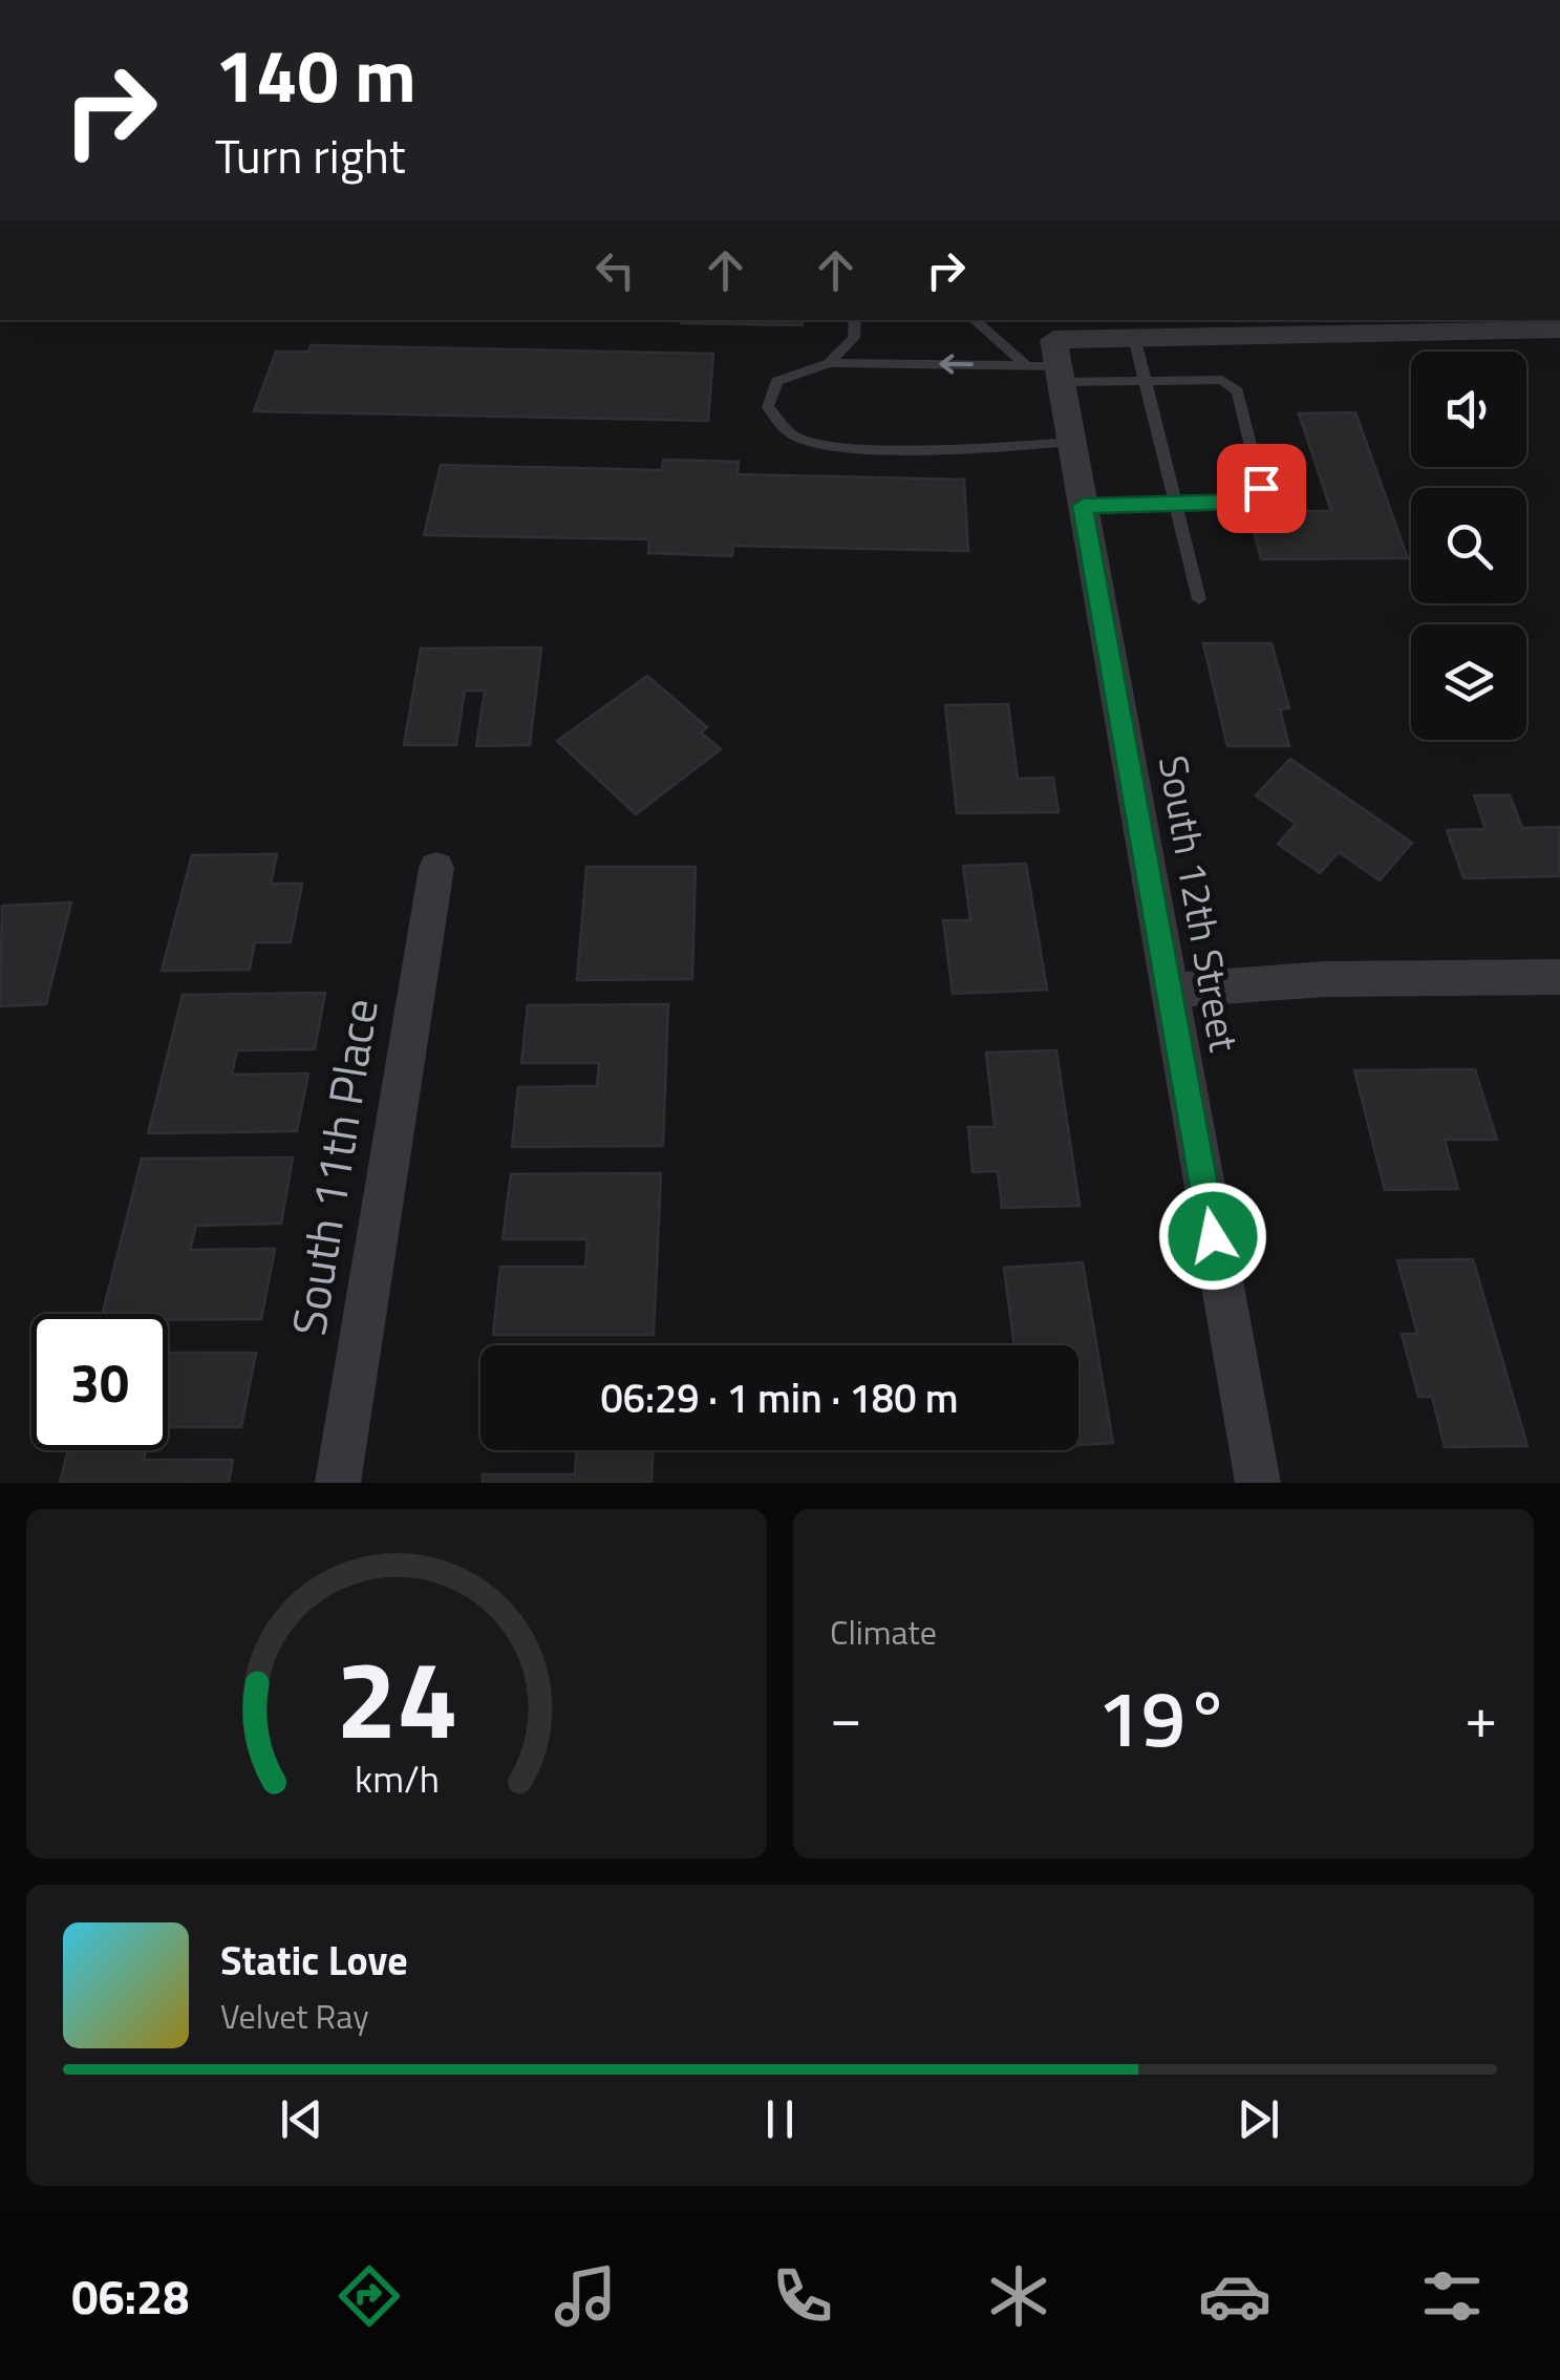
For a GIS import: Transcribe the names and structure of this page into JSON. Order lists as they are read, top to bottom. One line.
{"streets":{"street":["South 12th Street","South 11th Place"]},"page":{"turn":["140 m","Turn right"],"limit":"30","trip":"06:29 · 1 min · 180 m","tile":"Climate","heat":["−","19°","+"],"song":["Static Love","Velvet Ray"],"tabs":"06:28","gauge":["24","km/h"]}}
